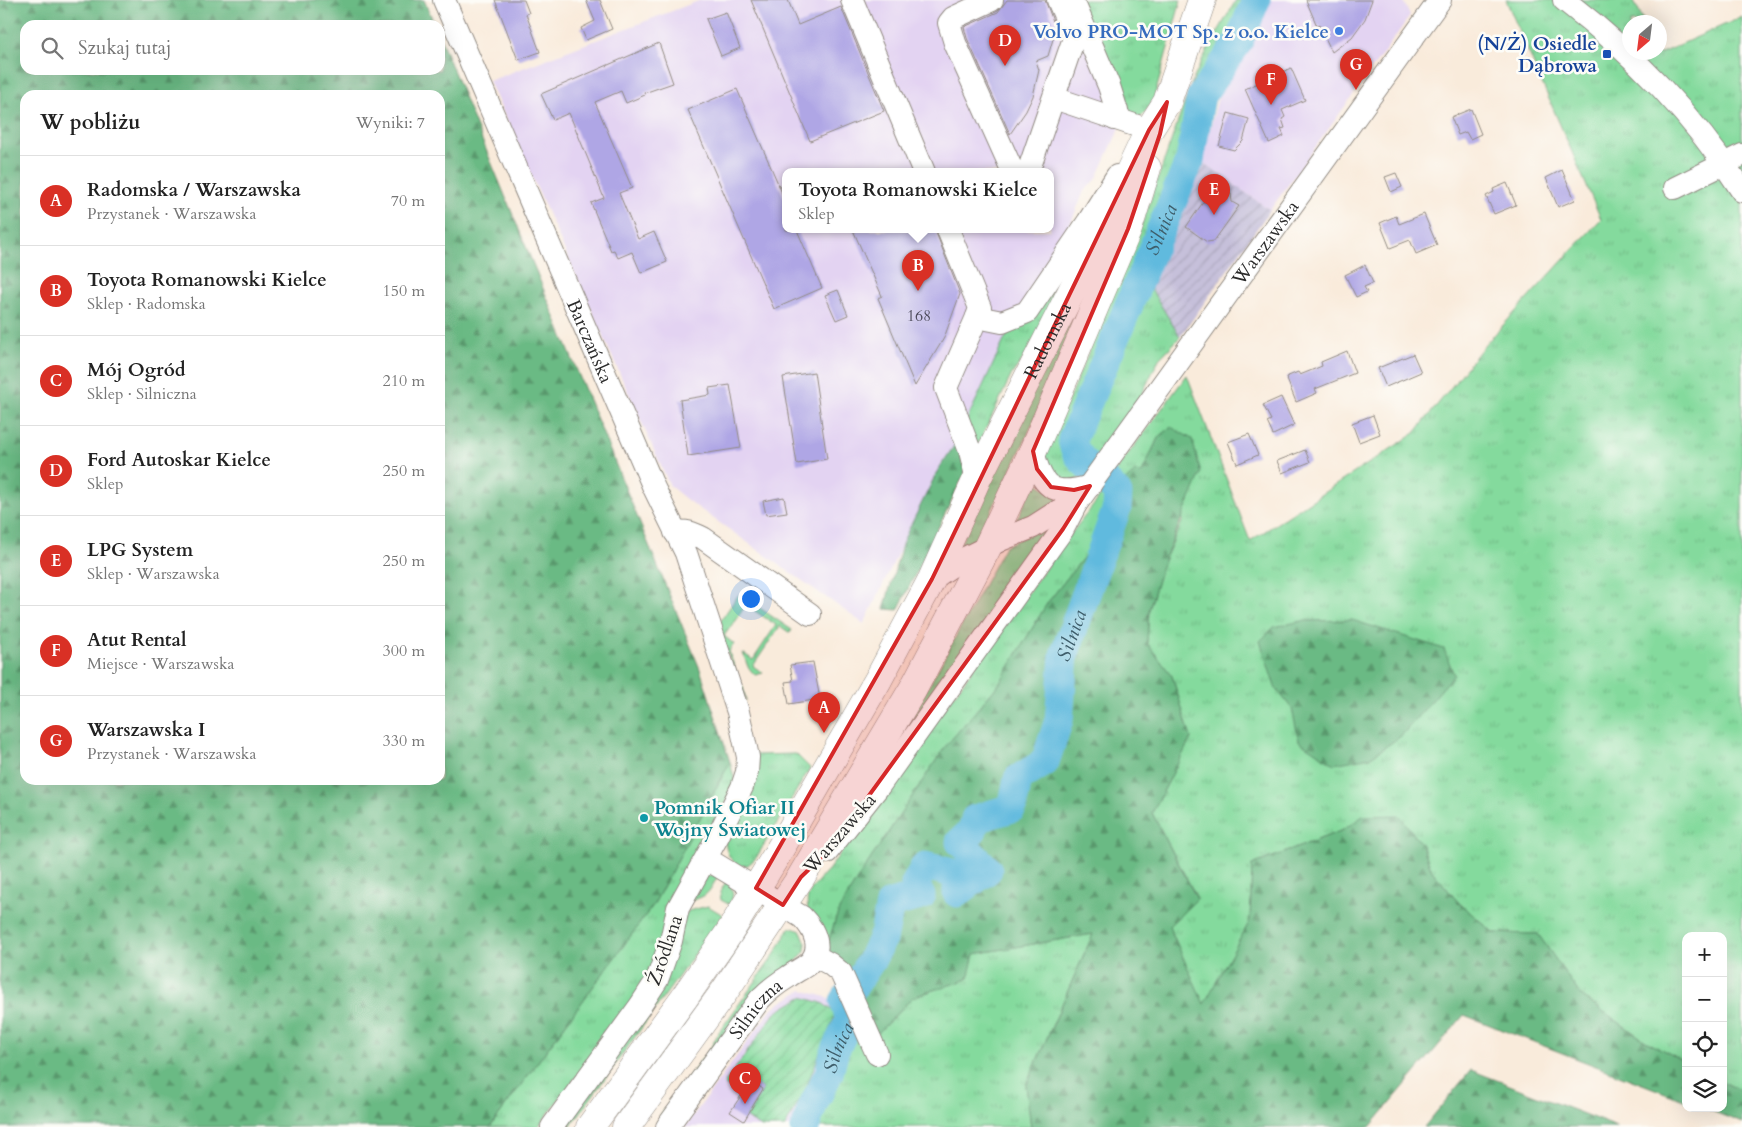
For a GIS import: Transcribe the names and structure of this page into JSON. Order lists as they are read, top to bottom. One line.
{"streets":{"main road":["Warszawska","Radomska"],"street":["Barczańska","Źródlana","Silniczna"]},"crossings":[["Warszawska","Radomska"],["Barczańska","Źródlana"]],"water":["Silnica"],"places":{"other":["Volvo PRO-MOT Sp. z o.o. Kielce","Pomnik Ofiar II Wojny Światowej"],"transit":["(N/Ż) Osiedle Dąbrowa"]},"house_numbers":["168"],"north":"bottom left","page":{"search":"Szukaj tutaj","pins":["D","G","F","E","B","A","C"],"heading":["W pobliżu","Wyniki: 7"],"list":[{"mark":"A","name":"Radomska / Warszawska","note":"Przystanek · Warszawska","value":"70 m"},{"mark":"B","name":"Toyota Romanowski Kielce","note":"Sklep · Radomska","value":"150 m"},{"mark":"C","name":"Mój Ogród","note":"Sklep · Silniczna","value":"210 m"},{"mark":"D","name":"Ford Autoskar Kielce","note":"Sklep","value":"250 m"},{"mark":"E","name":"LPG System","note":"Sklep · Warszawska","value":"250 m"},{"mark":"F","name":"Atut Rental","note":"Miejsce · Warszawska","value":"300 m"},{"mark":"G","name":"Warszawska I","note":"Przystanek · Warszawska","value":"330 m"}],"popup":["Toyota Romanowski Kielce","Sklep"],"map_buttons":["+","−"]}}
